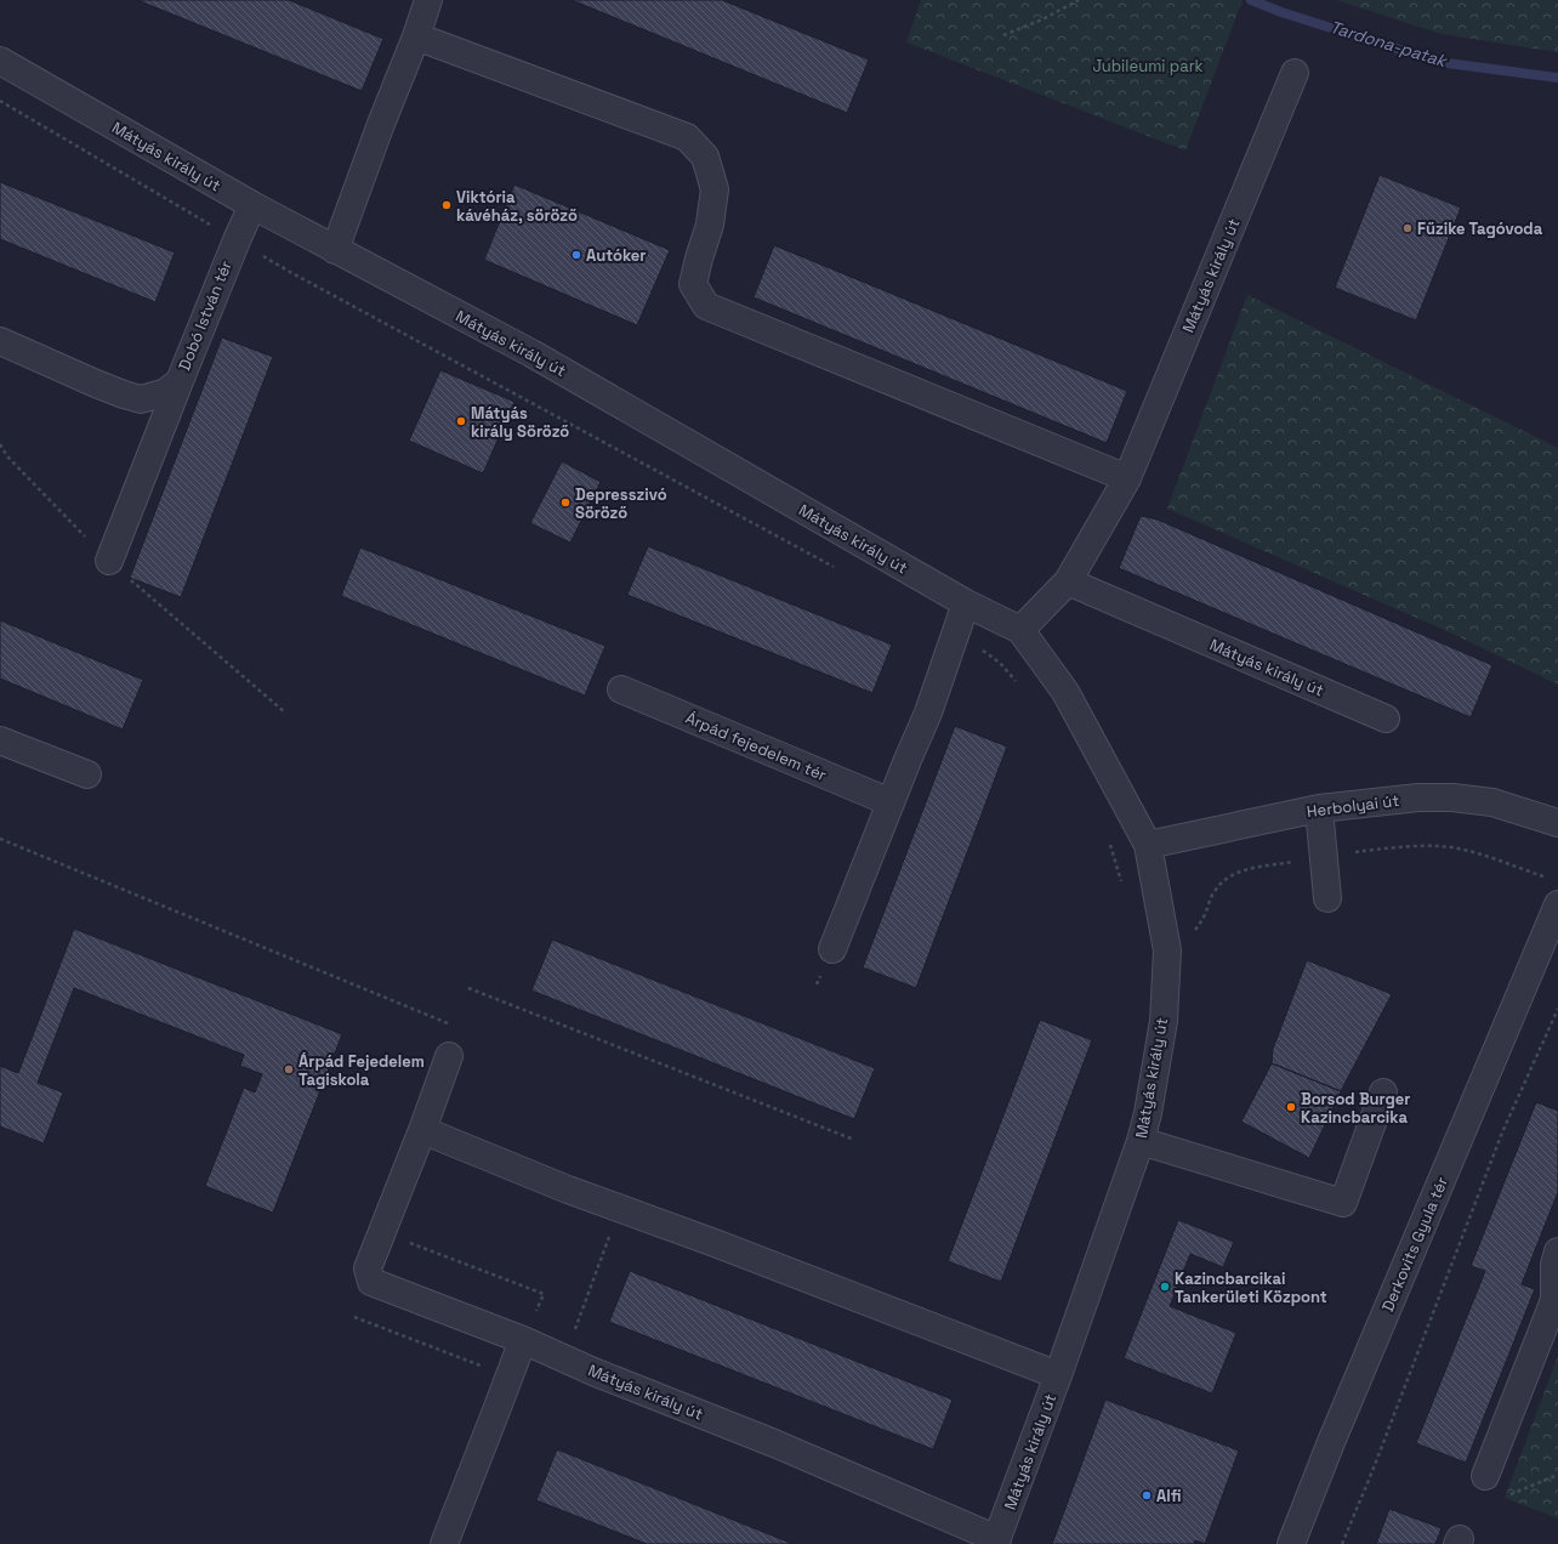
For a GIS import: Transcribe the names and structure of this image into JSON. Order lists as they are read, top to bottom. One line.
{"streets":{"street":["Mátyás király út","Dobó István tér","Árpád fejedelem tér","Herbolyai út","Derkovits Gyula tér"]},"crossings":[["Mátyás király út","Dobó István tér"],["Mátyás király út","Herbolyai út"]],"water":["Tardona-patak"],"parks":["Jubileumi park"],"places":["Viktória kávéház, söröző","Fűzike Tagóvoda","Autóker","Mátyás király Söröző","Depresszivó Söröző","Árpád Fejedelem Tagiskola","Borsod Burger Kazincbarcika","Kazincbarcikai Tankerületi Központ","Alfi"]}
